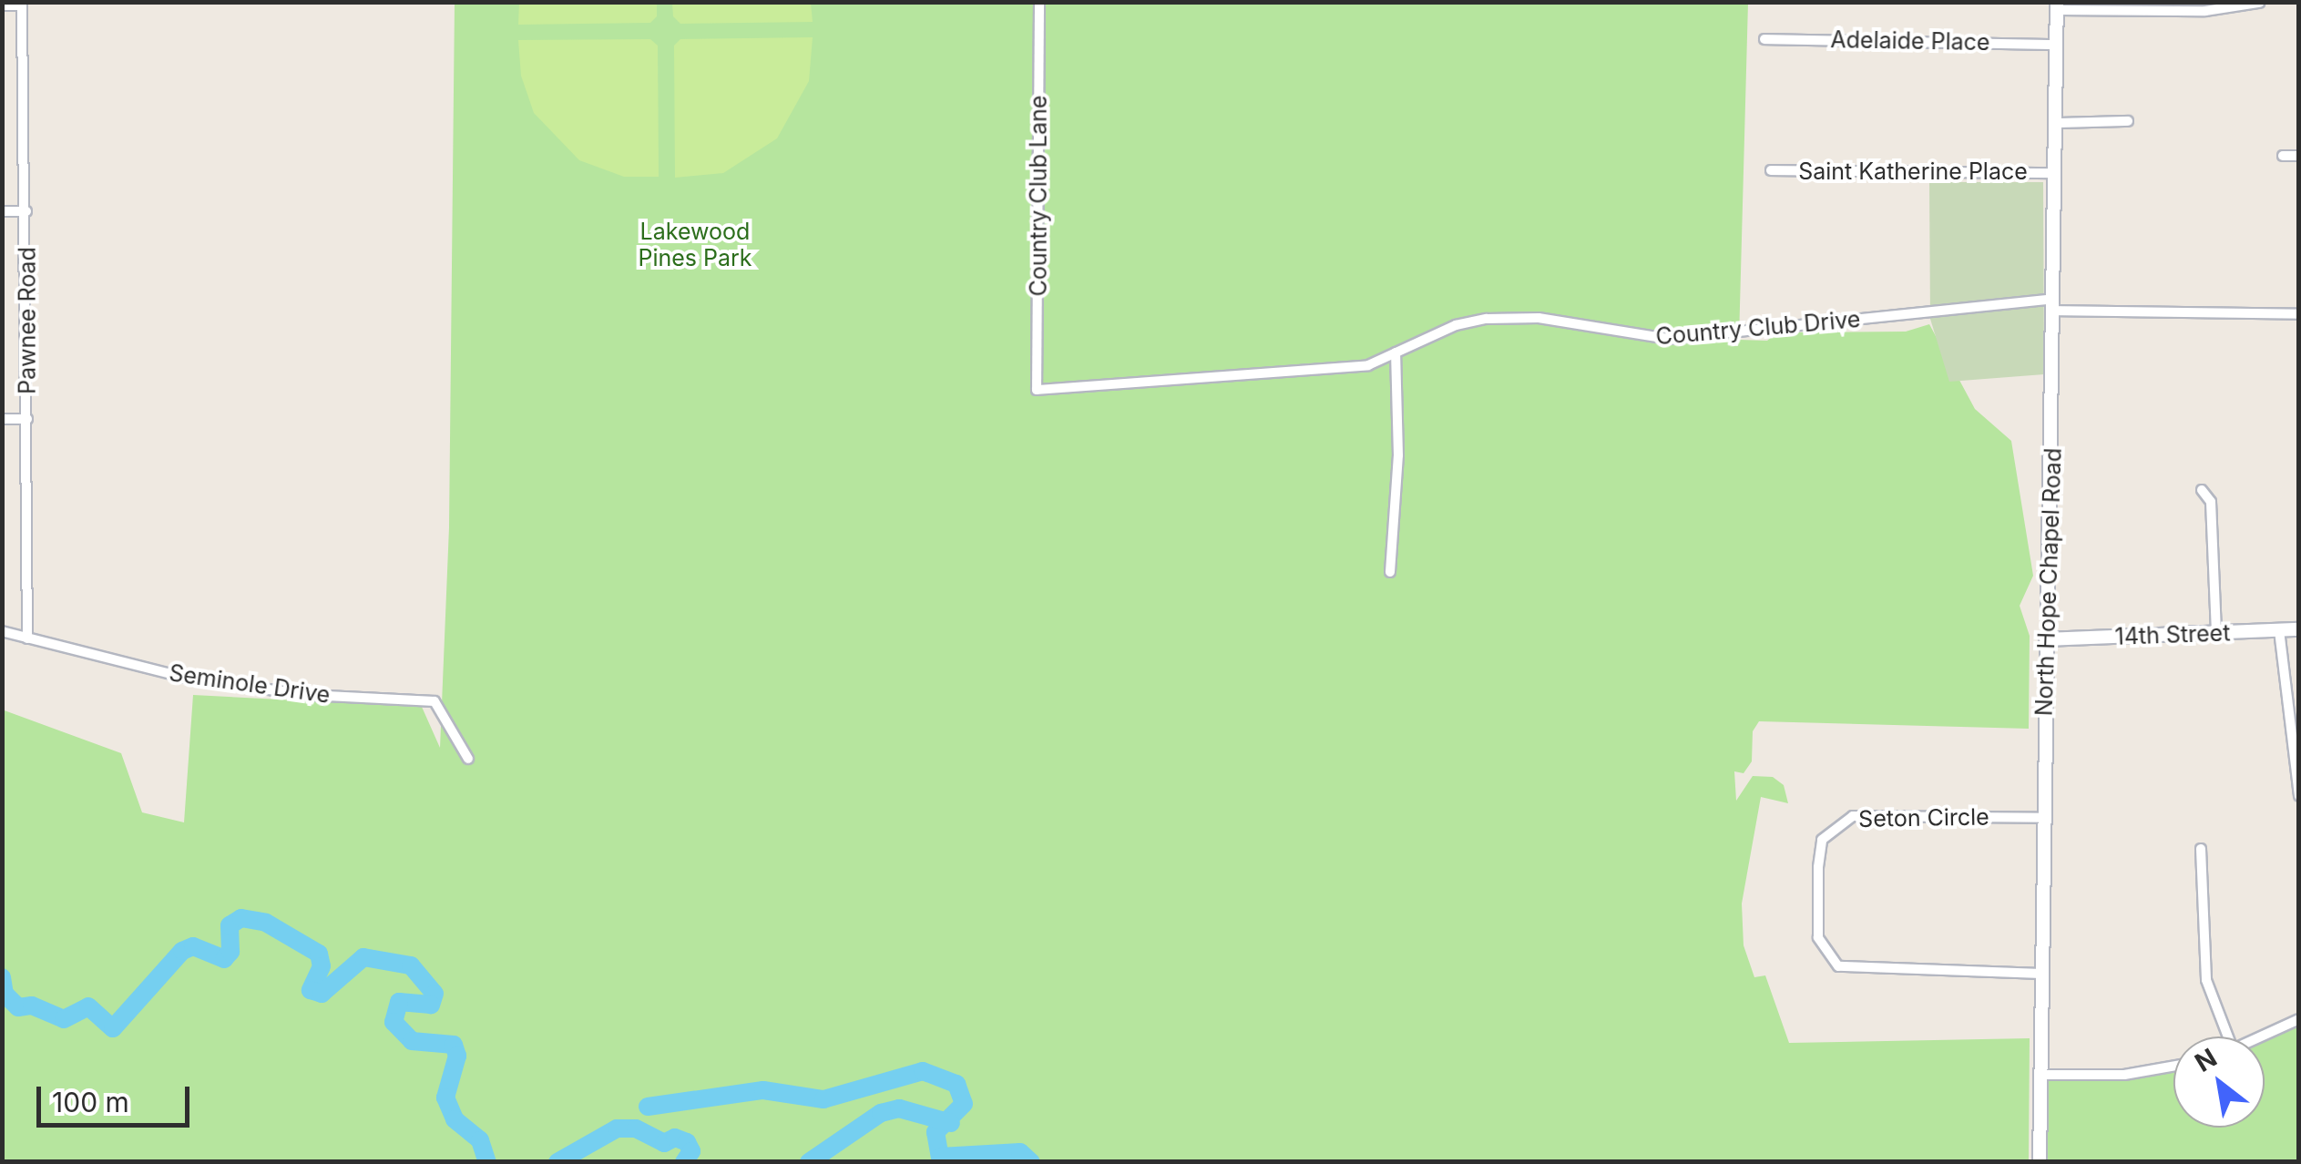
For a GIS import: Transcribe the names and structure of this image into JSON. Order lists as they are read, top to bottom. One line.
{"streets":{"main road":["North Hope Chapel Road","14th Street"],"street":["Adelaide Place","Saint Katherine Place","Country Club Lane","Pawnee Road","Country Club Drive","Seminole Drive","Seton Circle"]},"crossings":[["Adelaide Place","North Hope Chapel Road"],["Saint Katherine Place","North Hope Chapel Road"],["Country Club Lane","Country Club Drive"],["Pawnee Road","Seminole Drive"],["Country Club Drive","North Hope Chapel Road"],["North Hope Chapel Road","14th Street"],["North Hope Chapel Road","Seton Circle"]],"parks":["Lakewood Pines Park"],"scale_bar":"100 m","north":"top left"}
